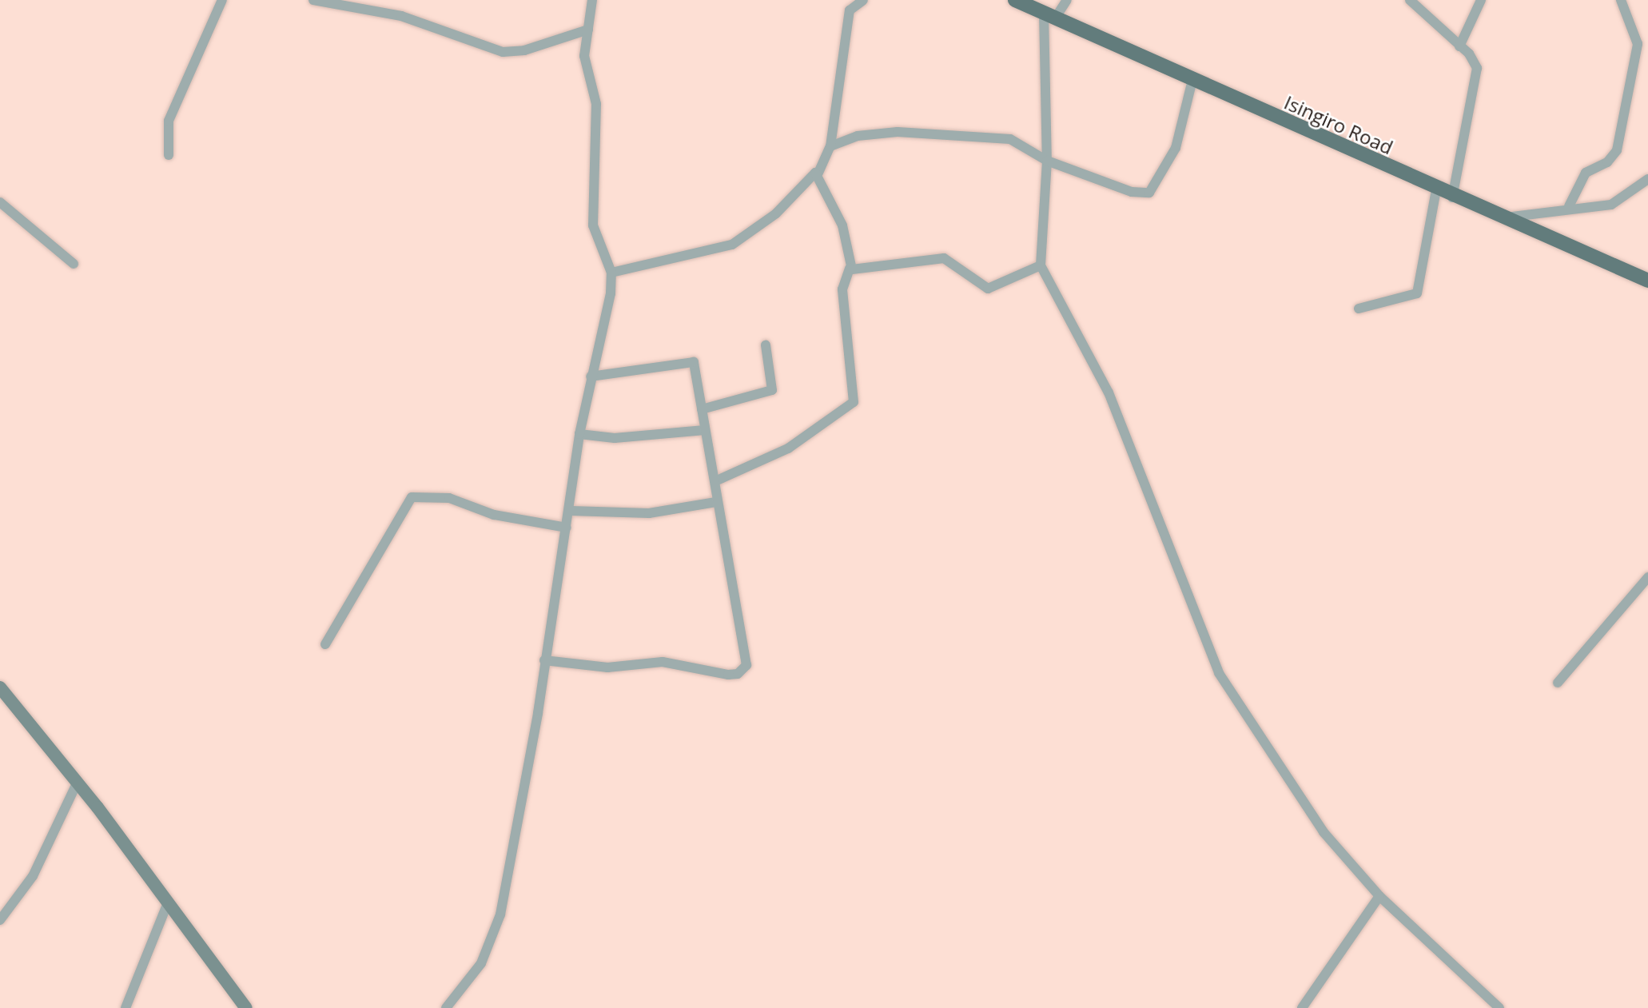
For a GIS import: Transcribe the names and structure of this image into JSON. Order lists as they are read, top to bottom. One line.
{"streets":{"main road":["Isingiro Road"]}}
